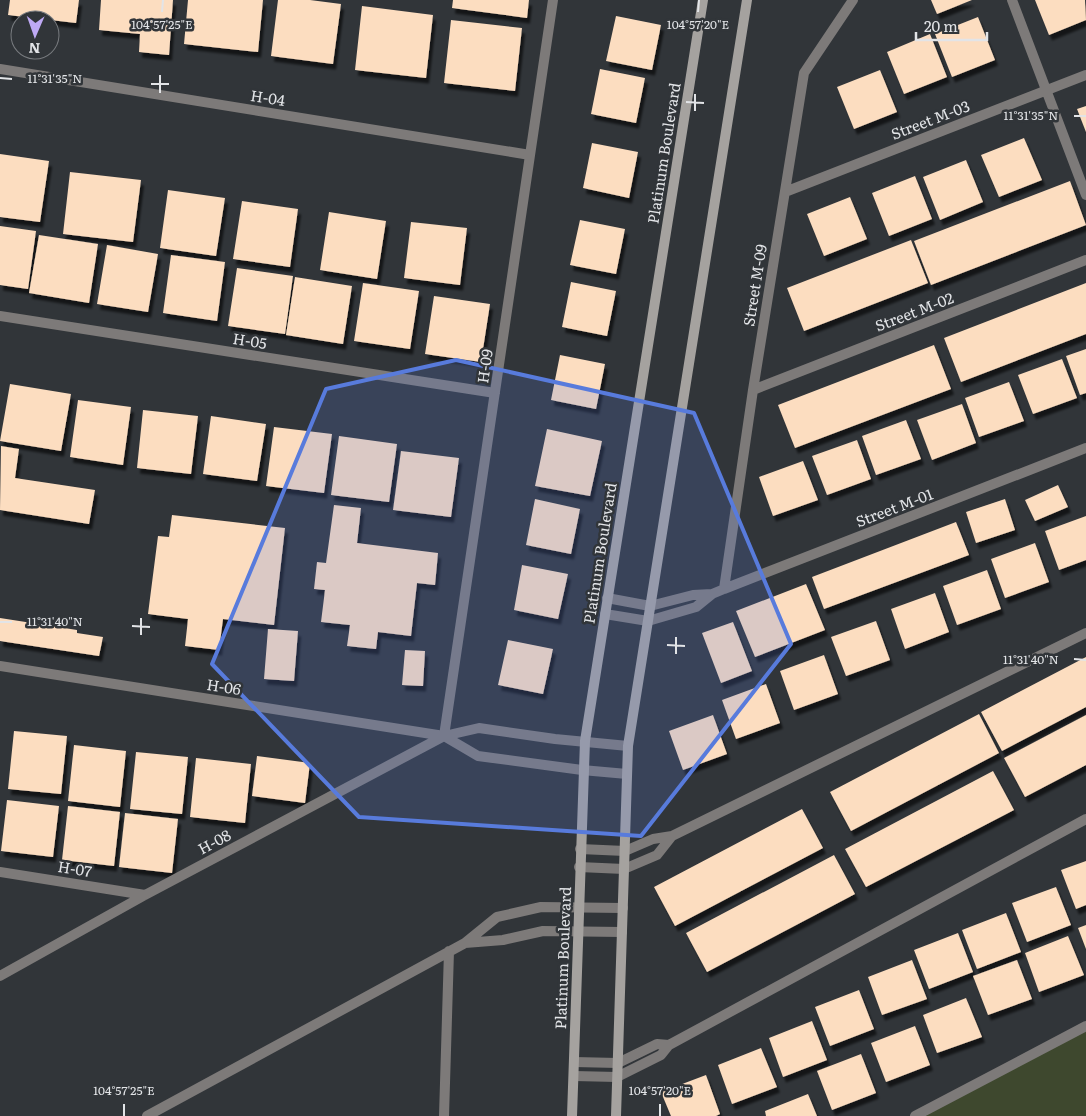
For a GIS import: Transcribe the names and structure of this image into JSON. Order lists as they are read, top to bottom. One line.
{"streets":{"street":["H-04","Street M-03","Platinum Boulevard","Street M-09","Street M-02","H-05","H-09","Street M-01","H-06","H-08","H-07"]},"crossings":[["H-04","H-09"],["Street M-03","Street M-09"],["Street M-09","Street M-02"],["Street M-09","Street M-01"],["H-05","H-09"],["H-09","H-06"],["H-09","H-08"],["H-06","H-08"],["H-08","H-07"]],"scale_bar":"20 m","north":"bottom","coordinates":["104°57'25\"E","104°57'20\"E","11°31'35\"N","11°31'40\"N"]}
